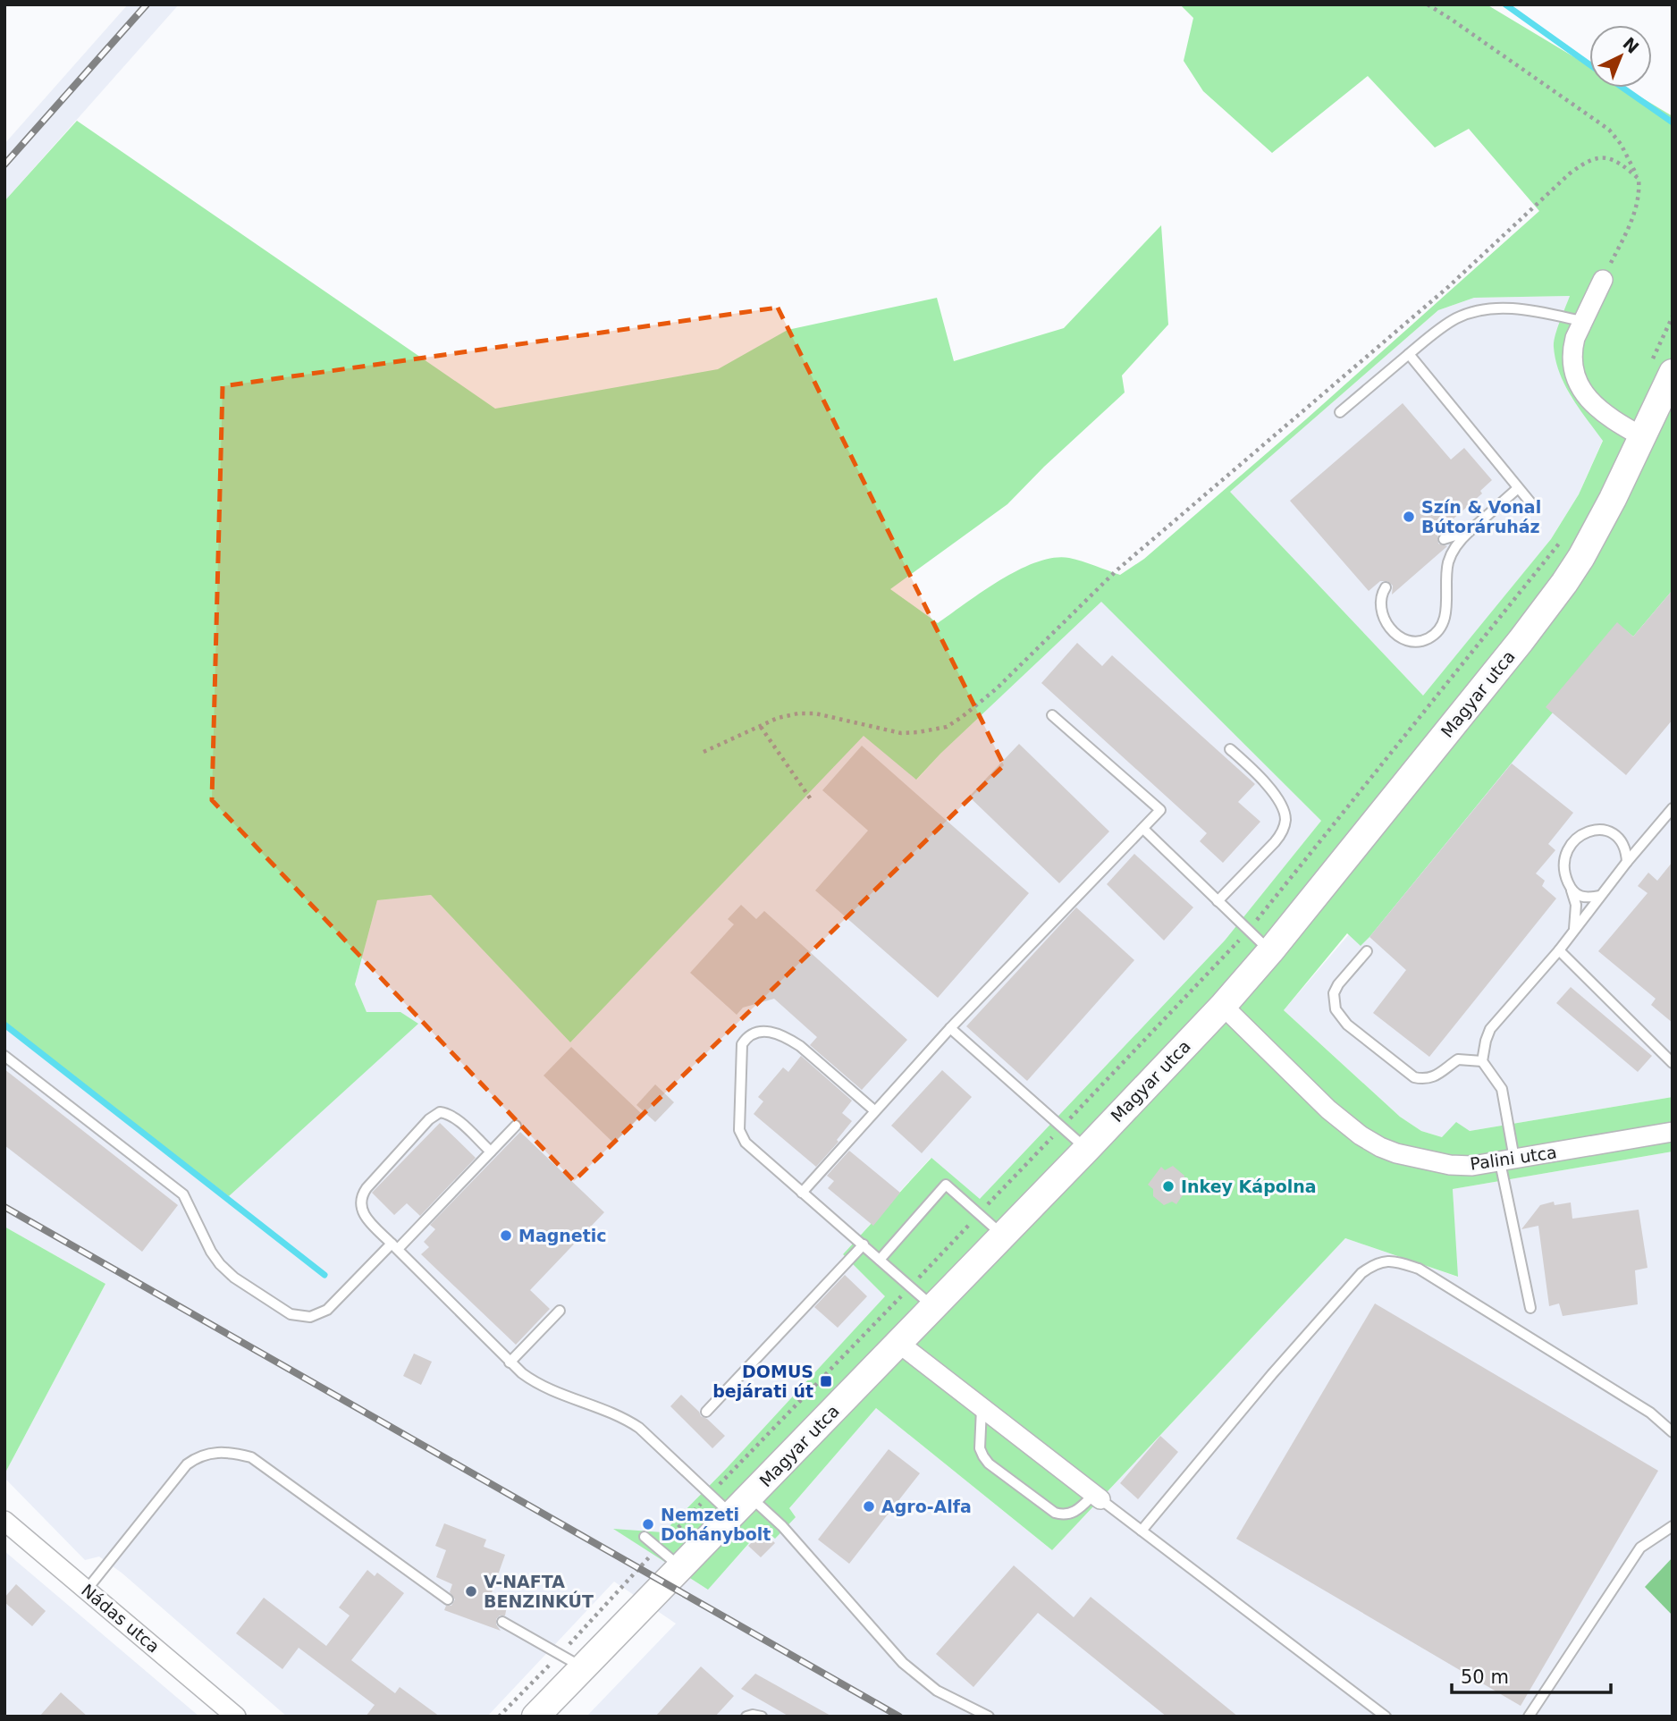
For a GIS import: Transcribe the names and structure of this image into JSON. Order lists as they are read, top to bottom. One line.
{"streets":{"main road":["Magyar utca"],"street":["Palini utca","Nádas utca"]},"crossings":[["Magyar utca","Palini utca"]],"places":{"other":["Szín & Vonal Bútoráruház","Inkey Kápolna","Magnetic","Agro-Alfa","Nemzeti Dohánybolt","V-NAFTA BENZINKÚT"],"transit":["DOMUS bejárati út"]},"scale_bar":"50 m","north":"top right"}
